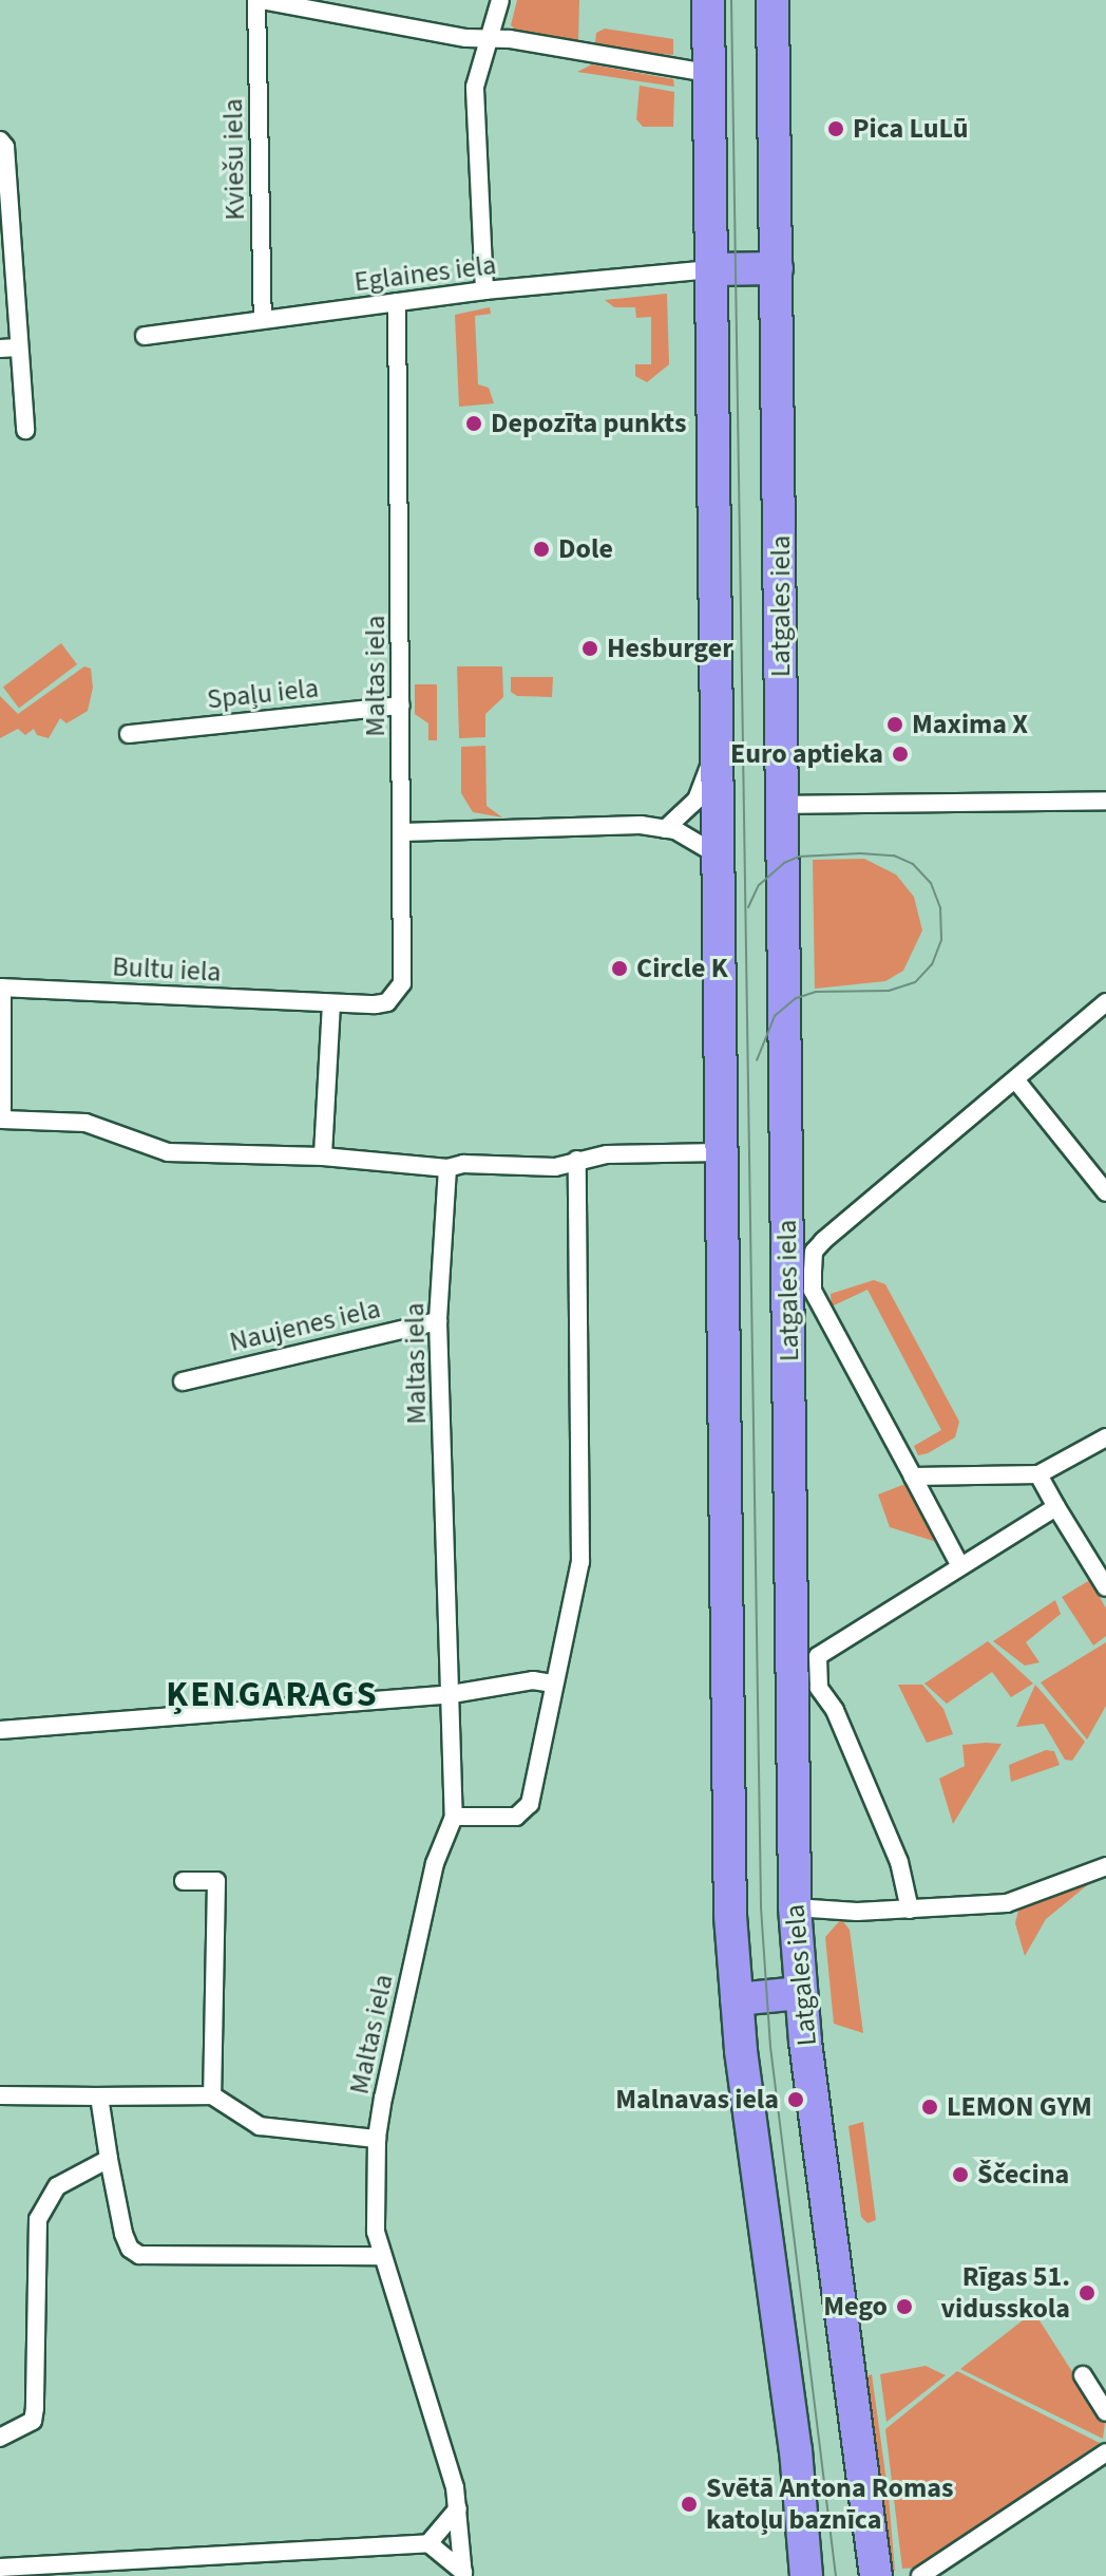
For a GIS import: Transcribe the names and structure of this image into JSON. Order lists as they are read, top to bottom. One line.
{"streets":{"highway":["Latgales iela"],"street":["Kviešu iela","Eglaines iela","Maltas iela","Spaļu iela","Bultu iela","Naujenes iela"]},"crossings":[["Kviešu iela","Eglaines iela"],["Eglaines iela","Maltas iela"],["Maltas iela","Spaļu iela"],["Maltas iela","Bultu iela"],["Maltas iela","Naujenes iela"]],"districts":["ĶENGARAGS"],"places":["Pica LuLū","Depozīta punkts","Dole","Hesburger","Maxima X","Euro aptieka","Circle K","Malnavas iela","LEMON GYM","Ščecina","Rīgas 51. vidusskola","Mego","Svētā Antona Romas katoļu baznīca"]}
